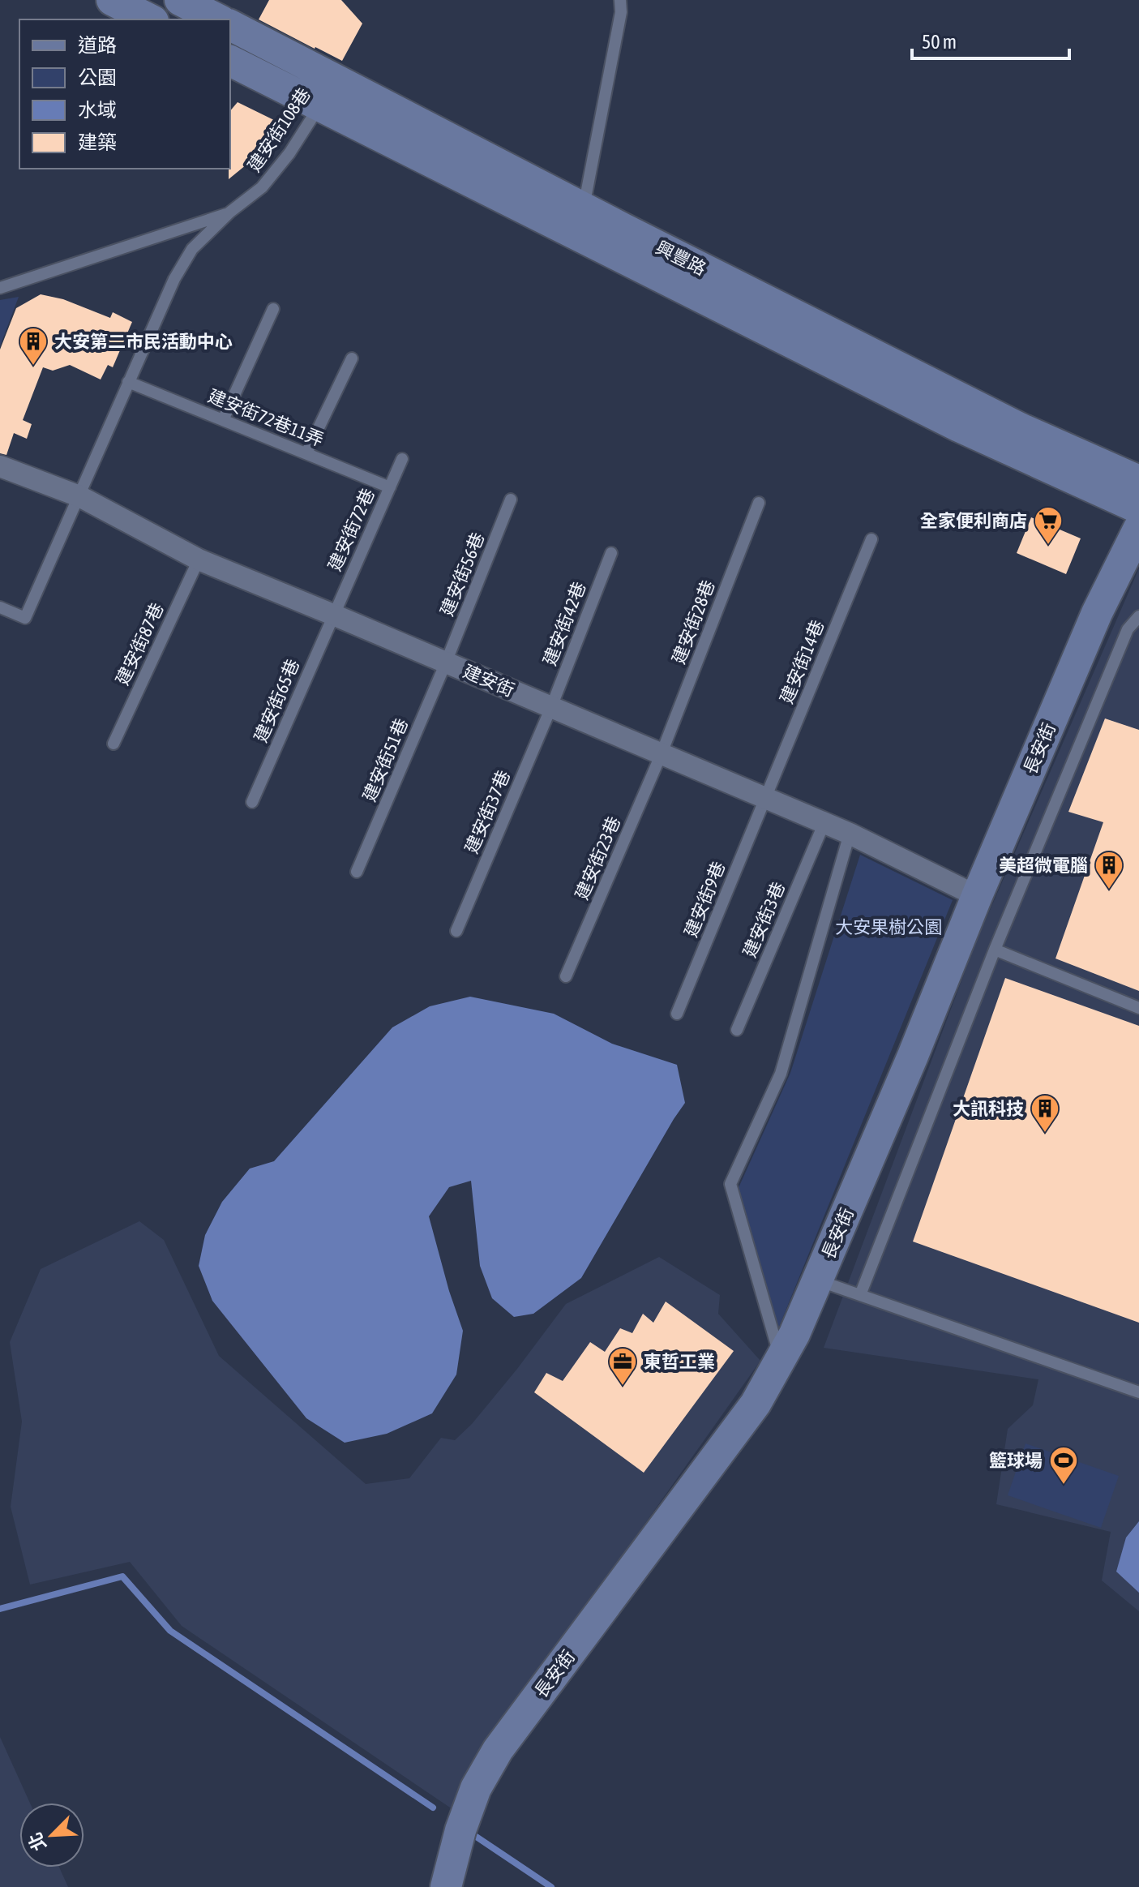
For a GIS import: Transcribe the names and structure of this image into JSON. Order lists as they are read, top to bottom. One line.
{"streets":{"main road":["興豐路","長安街"],"street":["建安街"],"lane":["建安街108巷","建安街72巷11弄","建安街72巷","建安街56巷","建安街28巷","建安街42巷","建安街87巷","建安街14巷","建安街65巷","建安街51巷","建安街37巷","建安街23巷","建安街9巷","建安街3巷"]},"crossings":[["建安街108巷","興豐路"],["建安街108巷","建安街72巷11弄"],["建安街108巷","建安街"],["建安街72巷11弄","建安街72巷"],["建安街72巷","建安街"],["建安街72巷","建安街65巷"],["建安街56巷","建安街"],["建安街56巷","建安街51巷"],["建安街28巷","建安街"],["建安街28巷","建安街23巷"],["建安街42巷","建安街"],["建安街42巷","建安街37巷"],["建安街87巷","建安街"],["建安街14巷","建安街"],["建安街14巷","建安街9巷"],["建安街","建安街65巷"],["建安街","長安街"],["建安街","建安街51巷"],["建安街","建安街37巷"],["建安街","建安街23巷"],["建安街","建安街9巷"],["建安街","建安街3巷"]],"parks":["大安果樹公園"],"places":{"building":["大安第二市民活動中心","美超微電腦","大訊科技"],"supermarket":["全家便利商店"],"office":["東哲工業"],"sports":["籃球場"]},"legend":["道路","公園","水域","建築"],"scale_bar":"50 m","north":"bottom left"}
